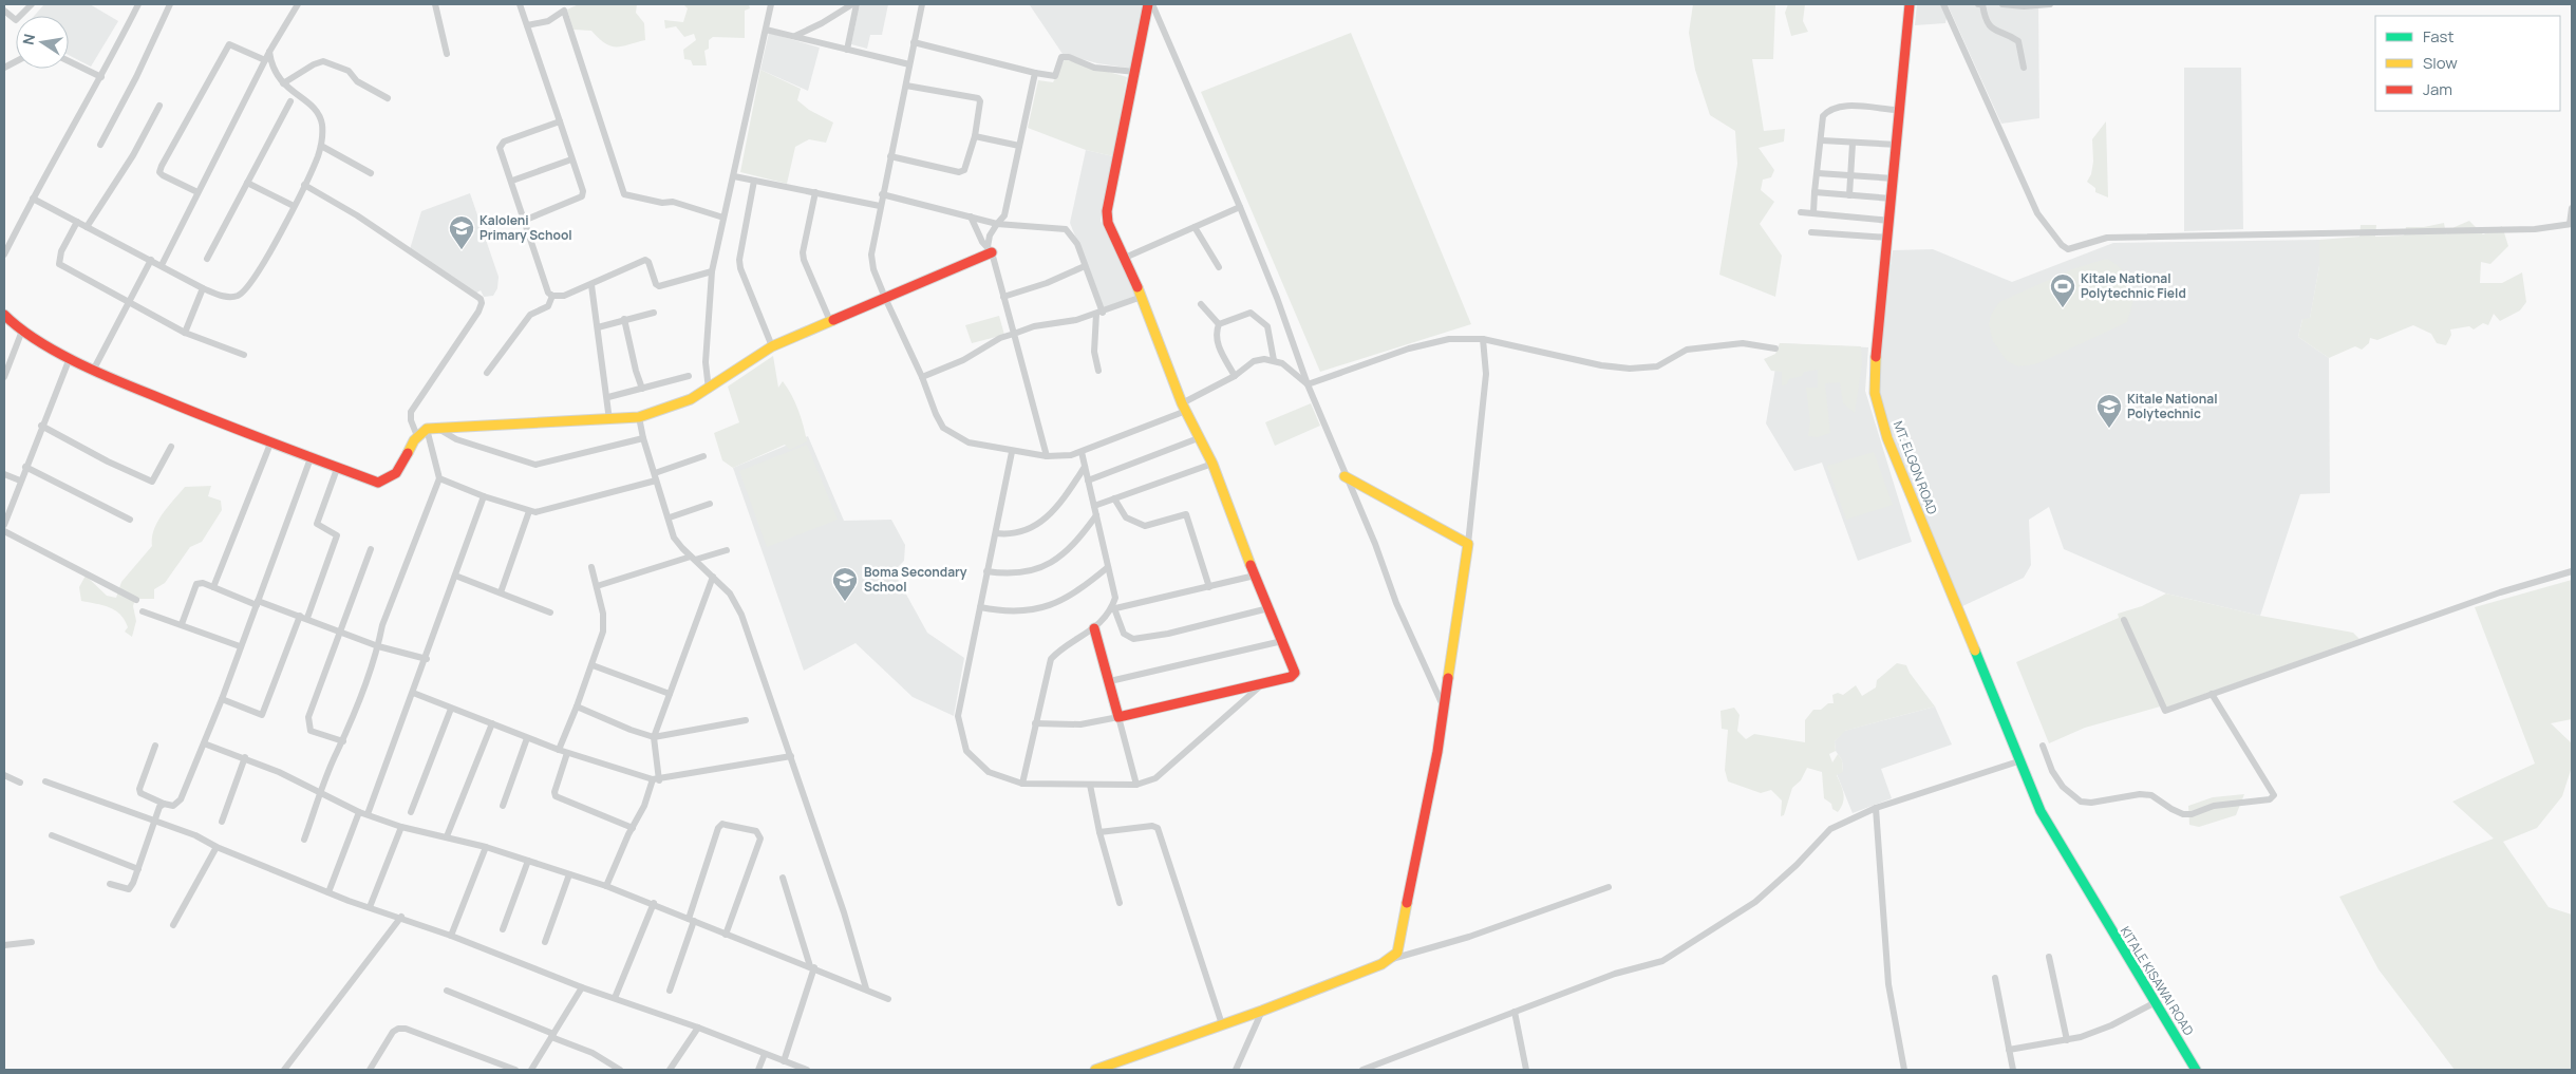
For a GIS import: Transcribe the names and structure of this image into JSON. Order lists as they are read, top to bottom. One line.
{"streets":{"street":["MT. ELGON ROAD","KITALE KISAWAI ROAD"]},"crossings":[["MT. ELGON ROAD","KITALE KISAWAI ROAD"]],"places":{"school or university":["Kaloleni Primary School","Kitale National Polytechnic","Boma Secondary School"],"sports":["Kitale National Polytechnic Field"]},"legend":["Fast","Slow","Jam"],"north":"left"}
